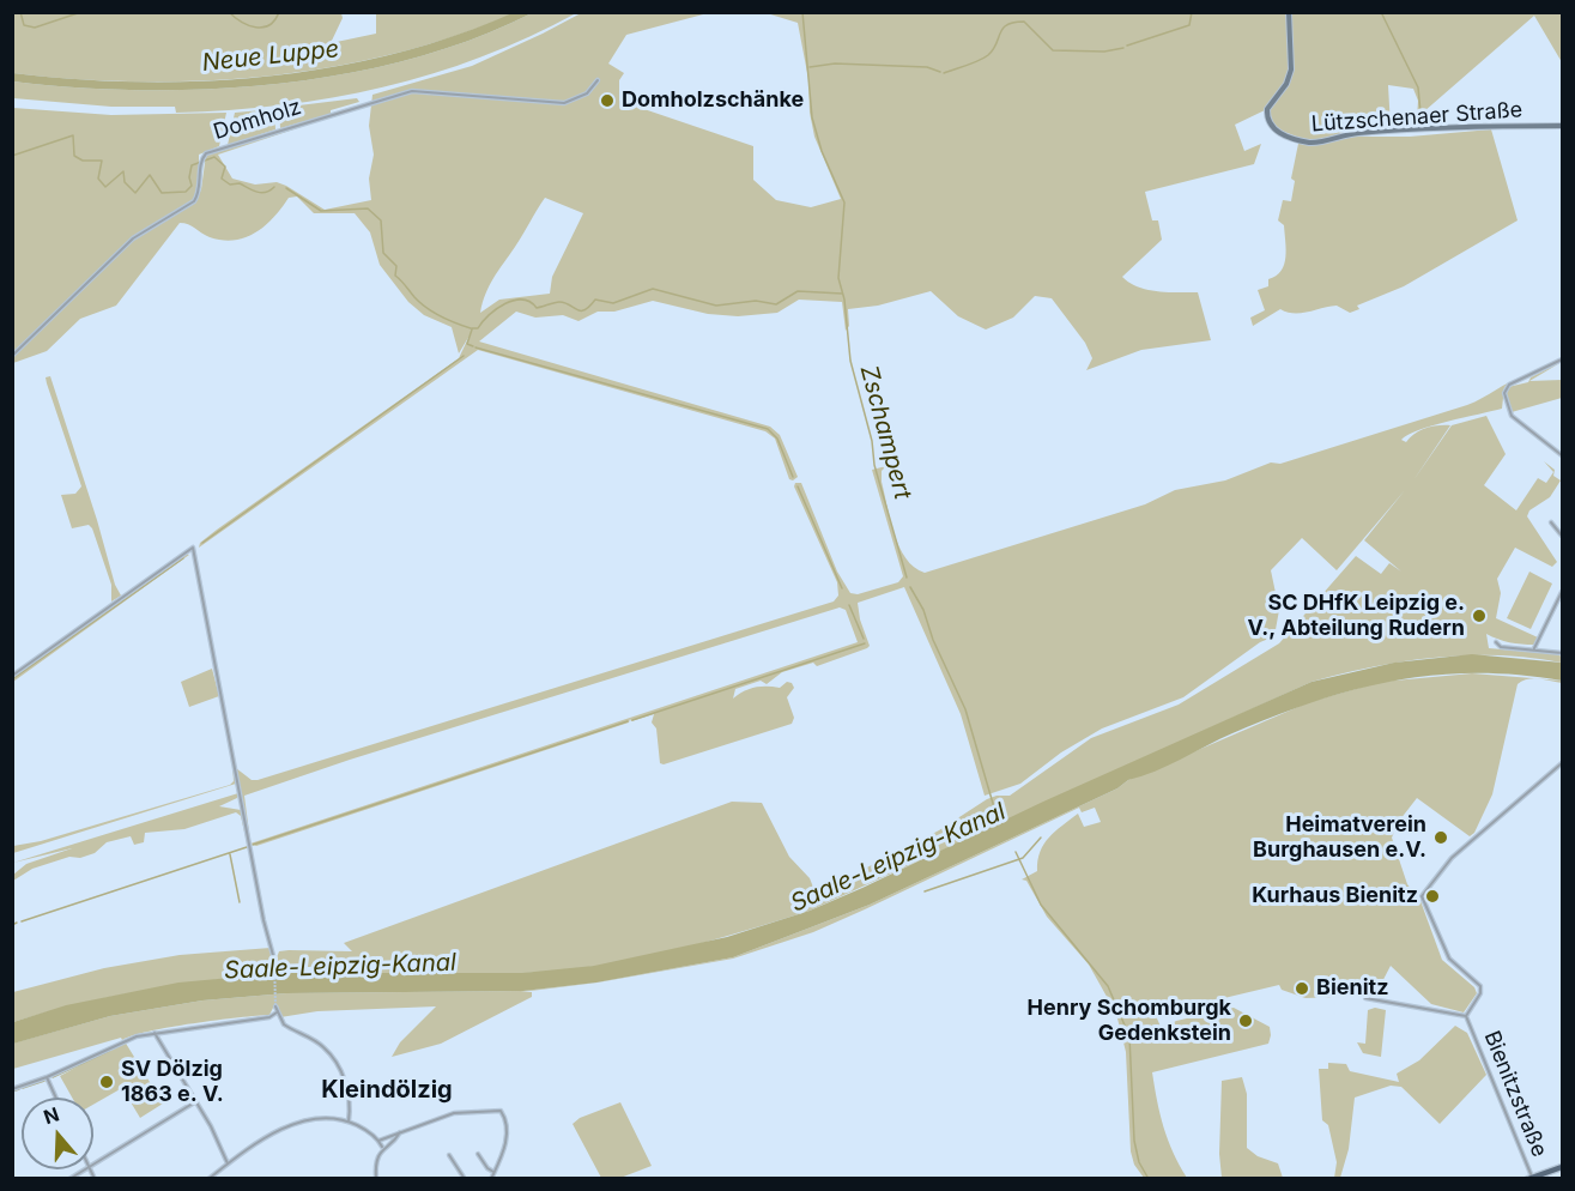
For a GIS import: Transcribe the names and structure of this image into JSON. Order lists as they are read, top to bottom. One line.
{"streets":{"street":["Lützschenaer Straße","Domholz","Bienitzstraße"]},"districts":["Kleindölzig"],"water":["Neue Luppe","Zschampert","Saale-Leipzig-Kanal"],"places":["Domholzschänke","SC DHfK Leipzig e. V., Abteilung Rudern","Heimatverein Burghausen e.V.","Kurhaus Bienitz","Bienitz","Henry Schomburgk Gedenkstein","SV Dölzig 1863 e. V."],"north":"top"}
